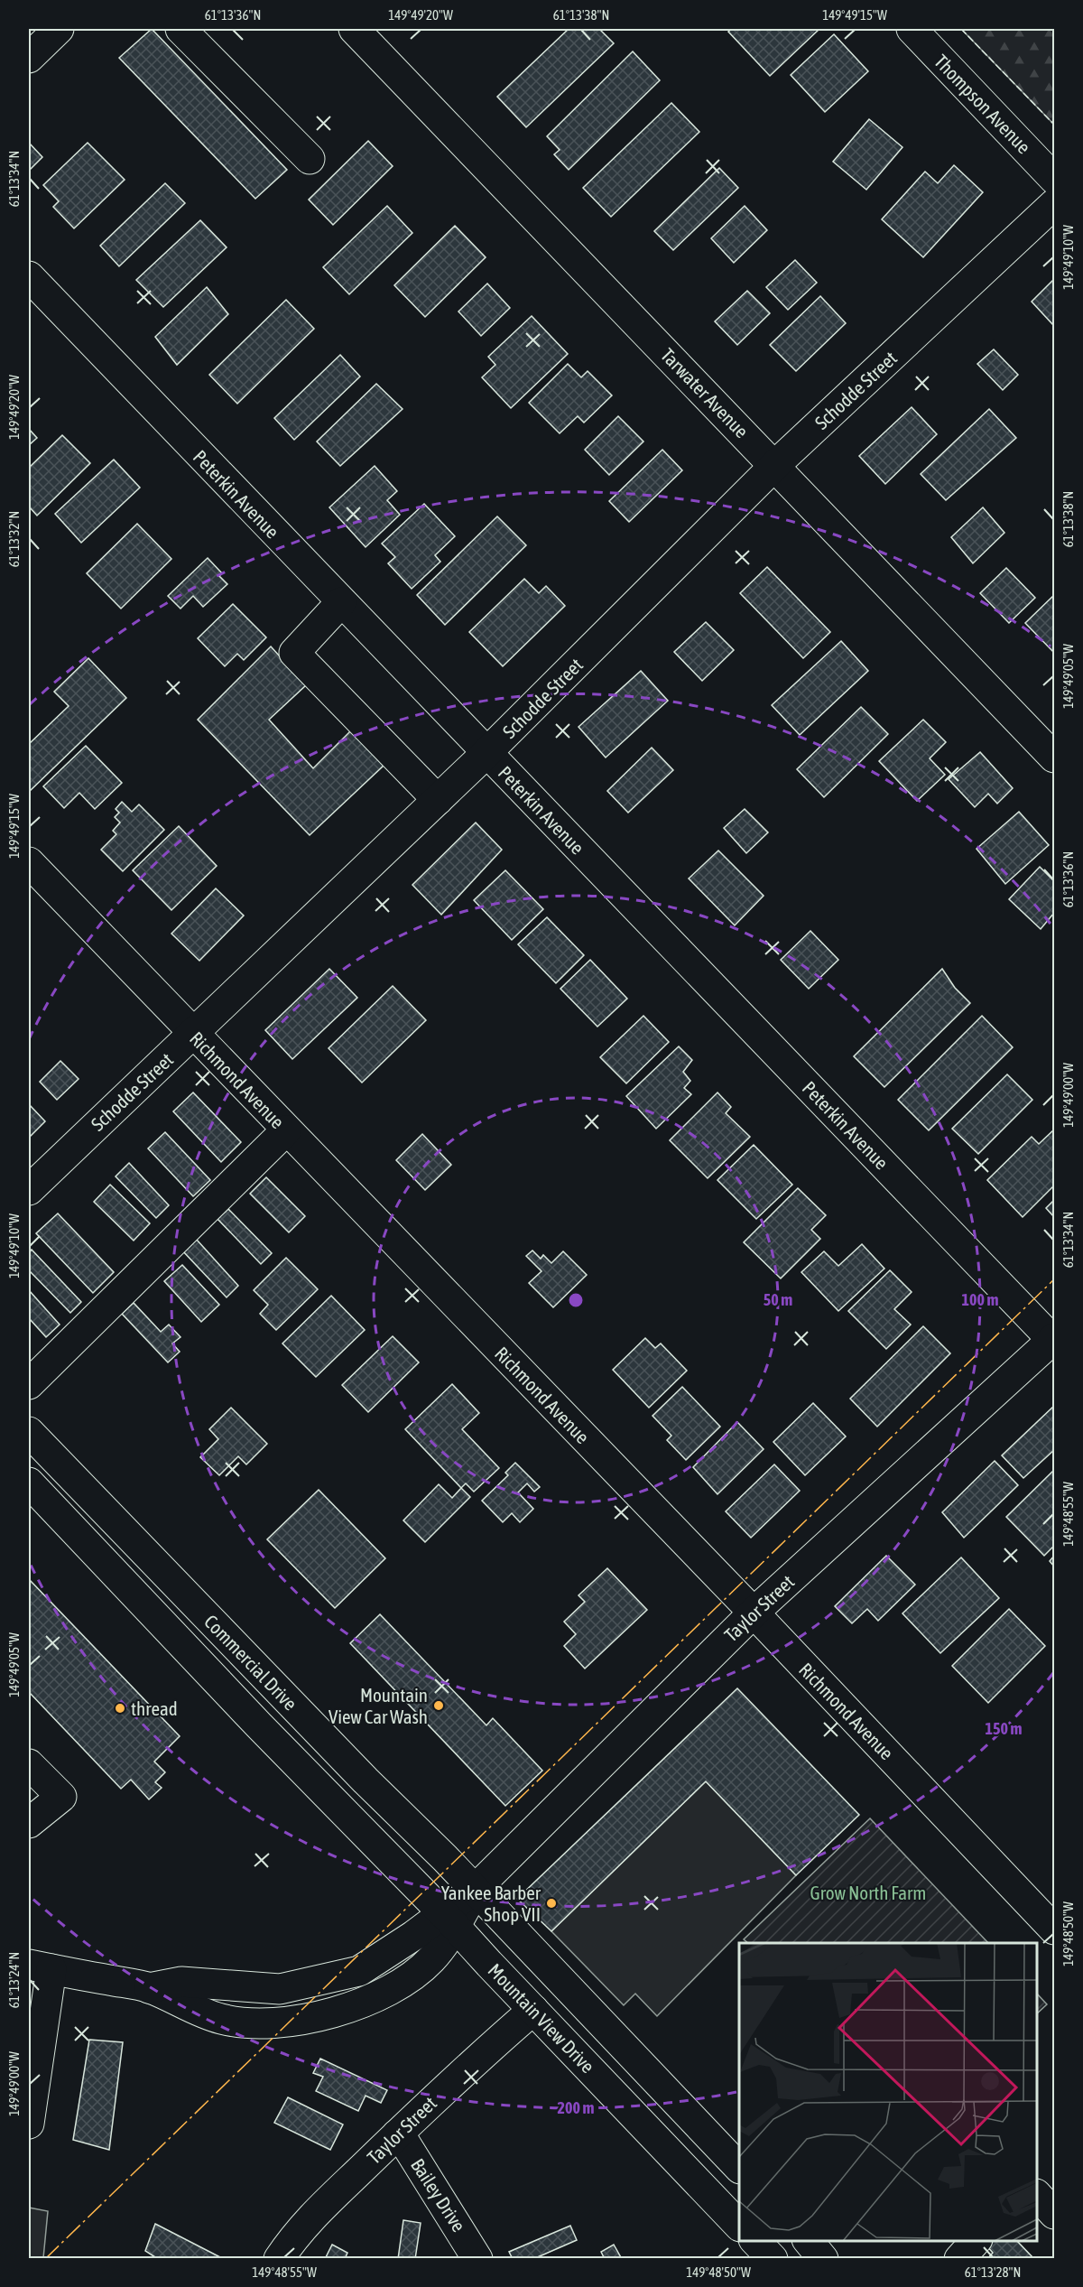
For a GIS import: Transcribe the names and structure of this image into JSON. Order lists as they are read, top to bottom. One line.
{"streets":{"street":["Thompson Avenue","Schodde Street","Tarwater Avenue","Peterkin Avenue","Richmond Avenue","Taylor Street","Commercial Drive","Mountain View Drive","Bailey Drive"]},"crossings":[["Schodde Street","Tarwater Avenue"],["Schodde Street","Peterkin Avenue"],["Schodde Street","Richmond Avenue"],["Peterkin Avenue","Taylor Street"],["Richmond Avenue","Taylor Street"],["Taylor Street","Commercial Drive"],["Taylor Street","Mountain View Drive"],["Taylor Street","Bailey Drive"],["Commercial Drive","Mountain View Drive"]],"parks":["Grow North Farm"],"places":["Mountain View Car Wash","thread","Yankee Barber Shop VII"],"coordinates":["61°13'36\"N","149°49'20\"W","61°13'38\"N","149°49'15\"W","61°13'34\"N","149°49'10\"W","61°13'32\"N","149°49'05\"W","149°49'00\"W","149°48'55\"W","149°48'50\"W","61°13'24\"N","61°13'28\"N"],"rings":["50 m","100 m","150 m","200 m"]}
